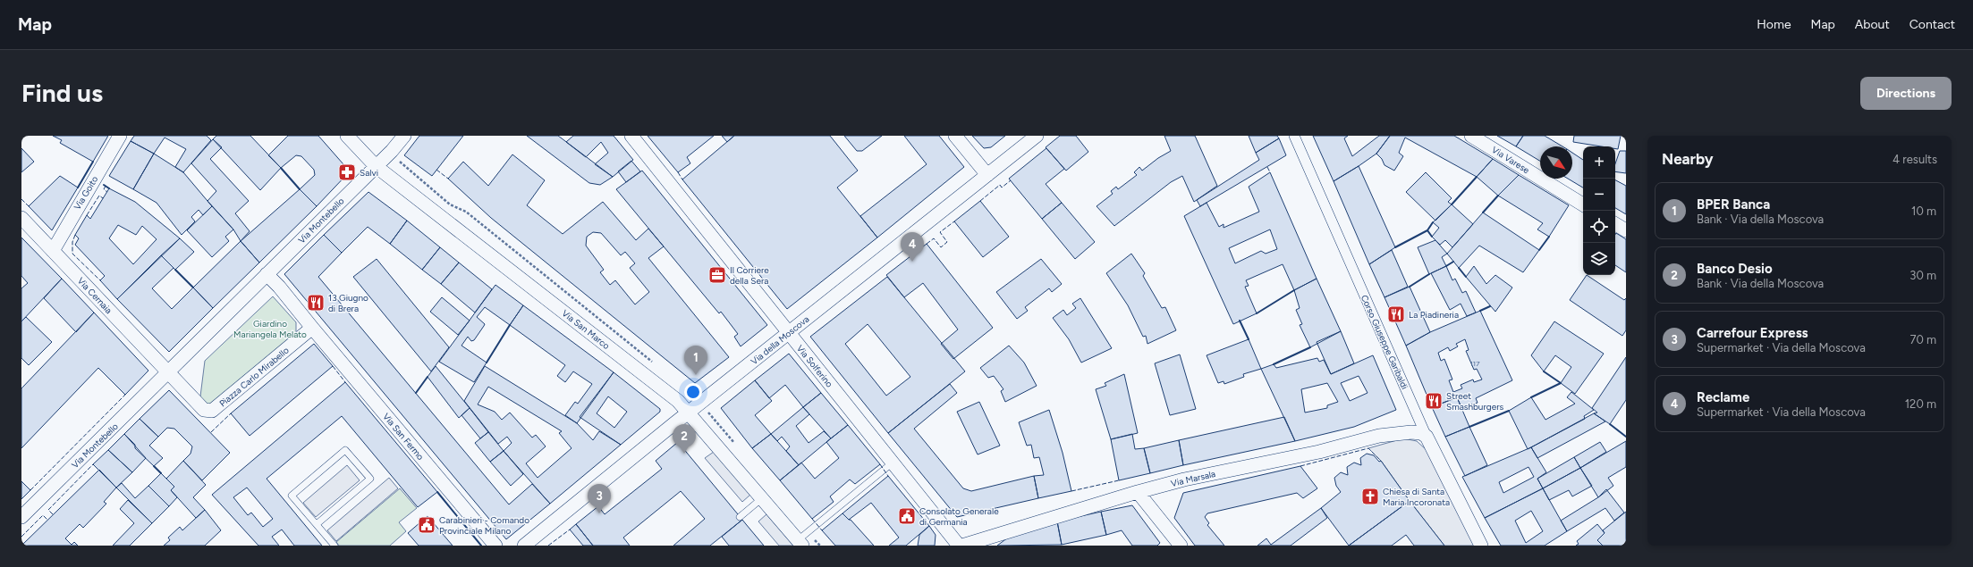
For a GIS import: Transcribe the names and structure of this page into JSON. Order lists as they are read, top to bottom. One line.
{"streets":{"street":["Via Varese","Via Goito","Via Montebello","Via Cernaia","Via San Marco","Via della Moscova","Corso Giuseppe Garibaldi","Via Solferino","Piazza Carlo Mirabello","Via San Fermo","Via Marsala"]},"crossings":[["Via Goito","Via Cernaia"],["Via Montebello","Via Cernaia"],["Via Montebello","Via San Marco"],["Via Montebello","Piazza Carlo Mirabello"],["Via Cernaia","Piazza Carlo Mirabello"],["Via San Marco","Via della Moscova"],["Via della Moscova","Via Solferino"],["Corso Giuseppe Garibaldi","Via Marsala"],["Piazza Carlo Mirabello","Via San Fermo"]],"parks":["Giardino Mariangela Melato"],"places":{"pharmacy":["Salvi"],"office":["Il Corriere della Sera"],"restaurant":["13 Giugno di Brera","La Piadineria","Street Smashburgers"],"church":["Chiesa di Santa Maria Incoronata"],"public building":["Consolato Generale di Germania","Carabinieri - Comando Provinciale Milano"]},"house_numbers":["117"],"north":"bottom right","page":{"header":"Map","nav":["Home","Map","About","Contact"],"buttons":"Directions","title":"Find us","heading":["Nearby","4 results"],"map_buttons":["+","−"],"list":[{"mark":"1","name":"BPER Banca","note":"Bank · Via della Moscova","value":"10 m"},{"mark":"2","name":"Banco Desio","note":"Bank · Via della Moscova","value":"30 m"},{"mark":"3","name":"Carrefour Express","note":"Supermarket · Via della Moscova","value":"70 m"},{"mark":"4","name":"Reclame","note":"Supermarket · Via della Moscova","value":"120 m"}],"pins":["4","1","2","3"]}}
